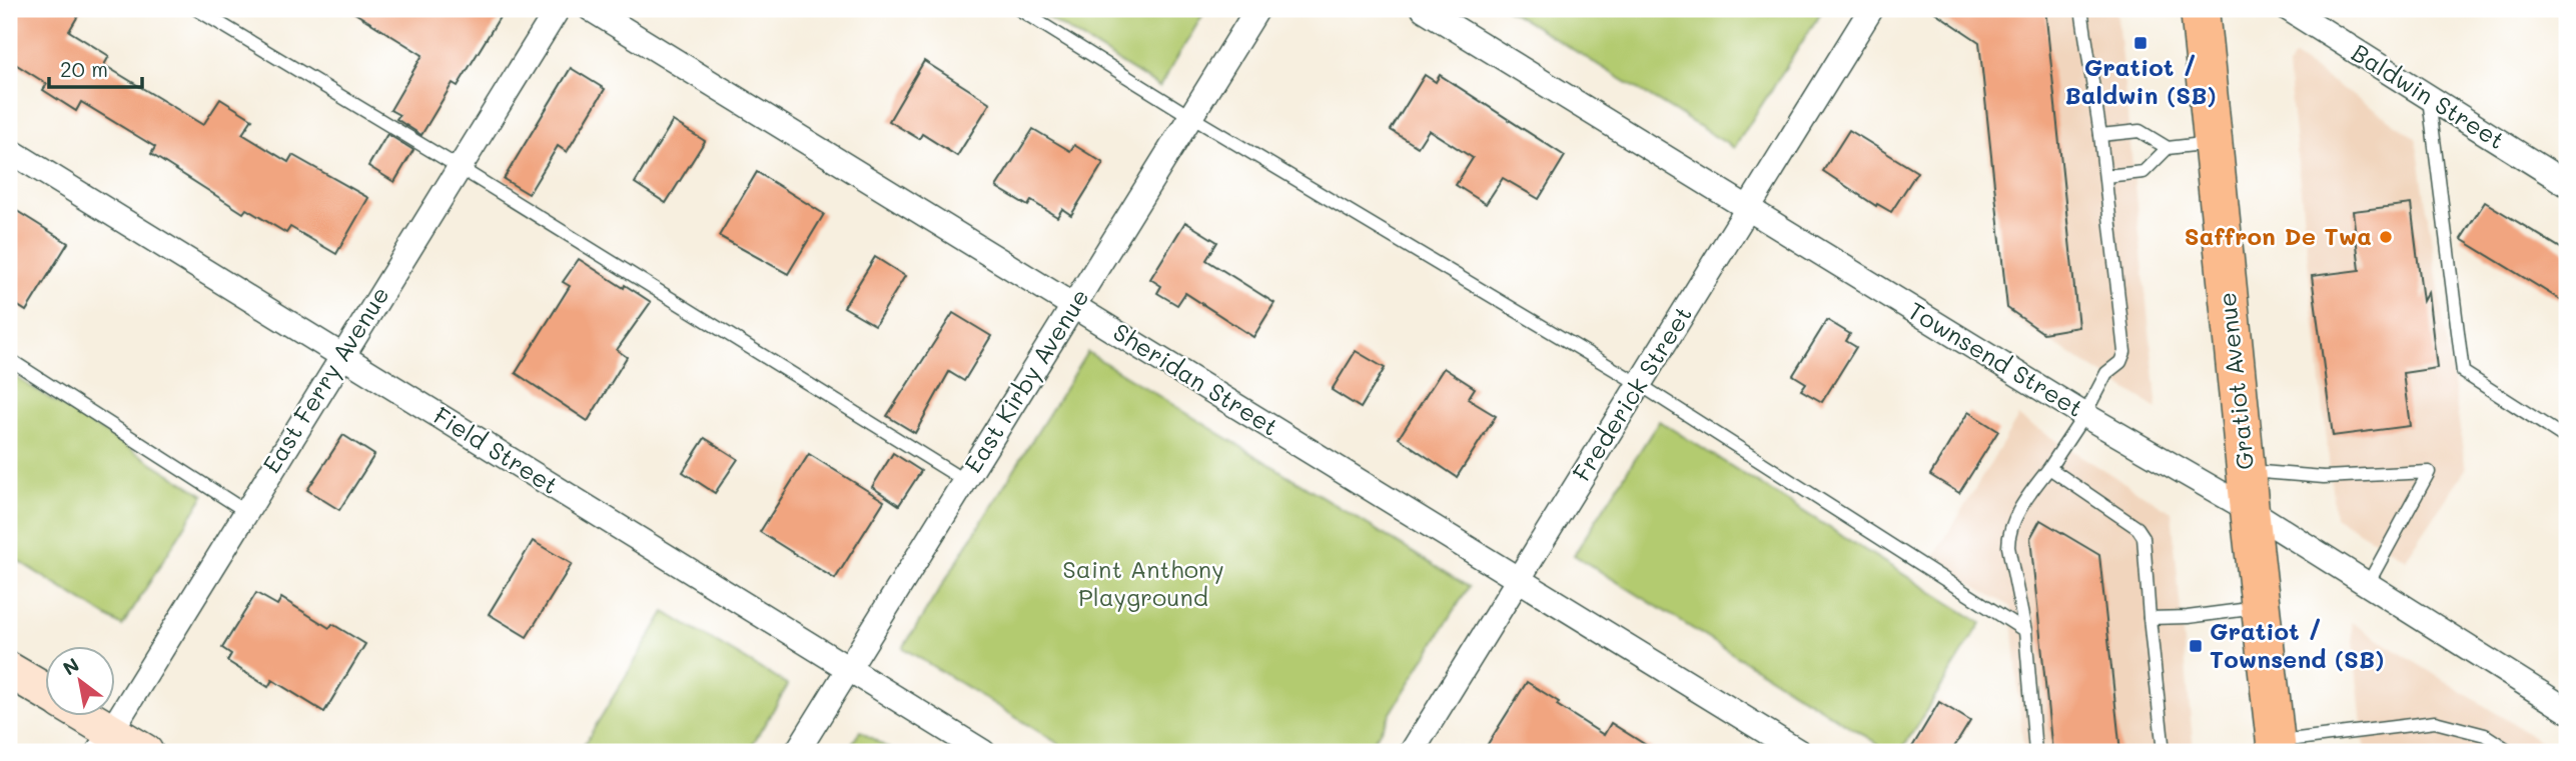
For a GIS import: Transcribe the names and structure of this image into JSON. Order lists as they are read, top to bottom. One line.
{"streets":{"main road":["Gratiot Avenue"],"street":["Baldwin Street","Townsend Street","East Ferry Avenue","Sheridan Street","East Kirby Avenue","Frederick Street","Field Street"]},"crossings":[["Townsend Street","Gratiot Avenue"],["Townsend Street","Frederick Street"],["East Ferry Avenue","Field Street"],["Sheridan Street","East Kirby Avenue"],["Sheridan Street","Frederick Street"],["East Kirby Avenue","Field Street"]],"parks":["Saint Anthony Playground"],"places":{"transit":["Gratiot / Baldwin (SB)","Gratiot / Townsend (SB)"],"other":["Saffron De Twa"]},"scale_bar":"20 m","north":"top left"}
